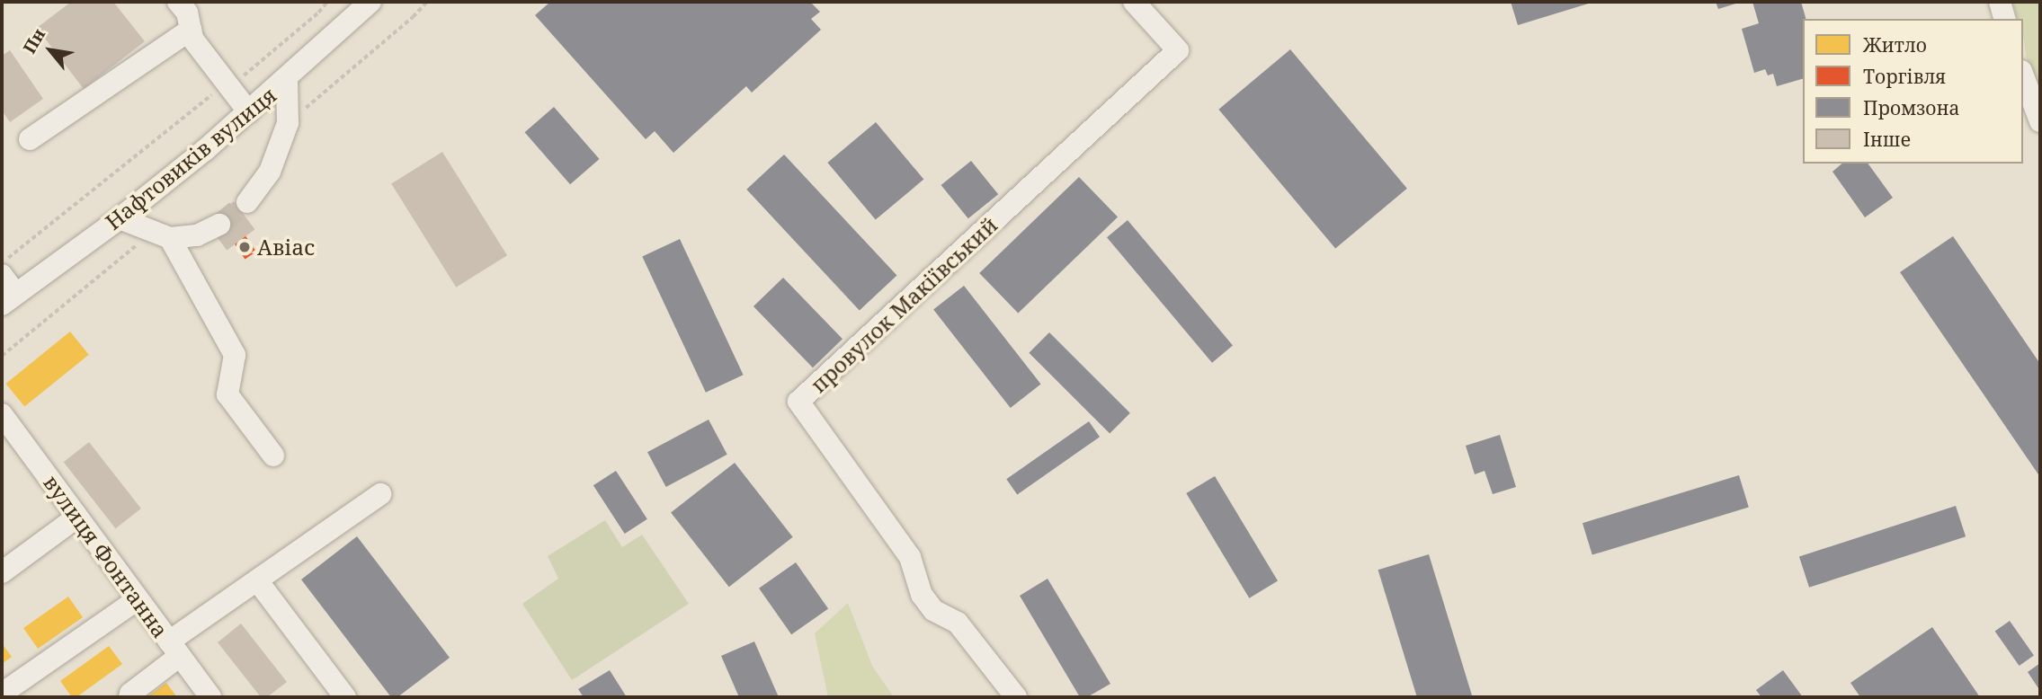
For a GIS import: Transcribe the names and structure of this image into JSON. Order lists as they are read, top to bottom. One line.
{"streets":{"street":["Нафтовиків вулиця","провулок Макіївський","вулиця Фонтанна"]},"places":["Авіас"],"legend":["Житло","Торгівля","Промзона","Інше"],"north":"top left"}
